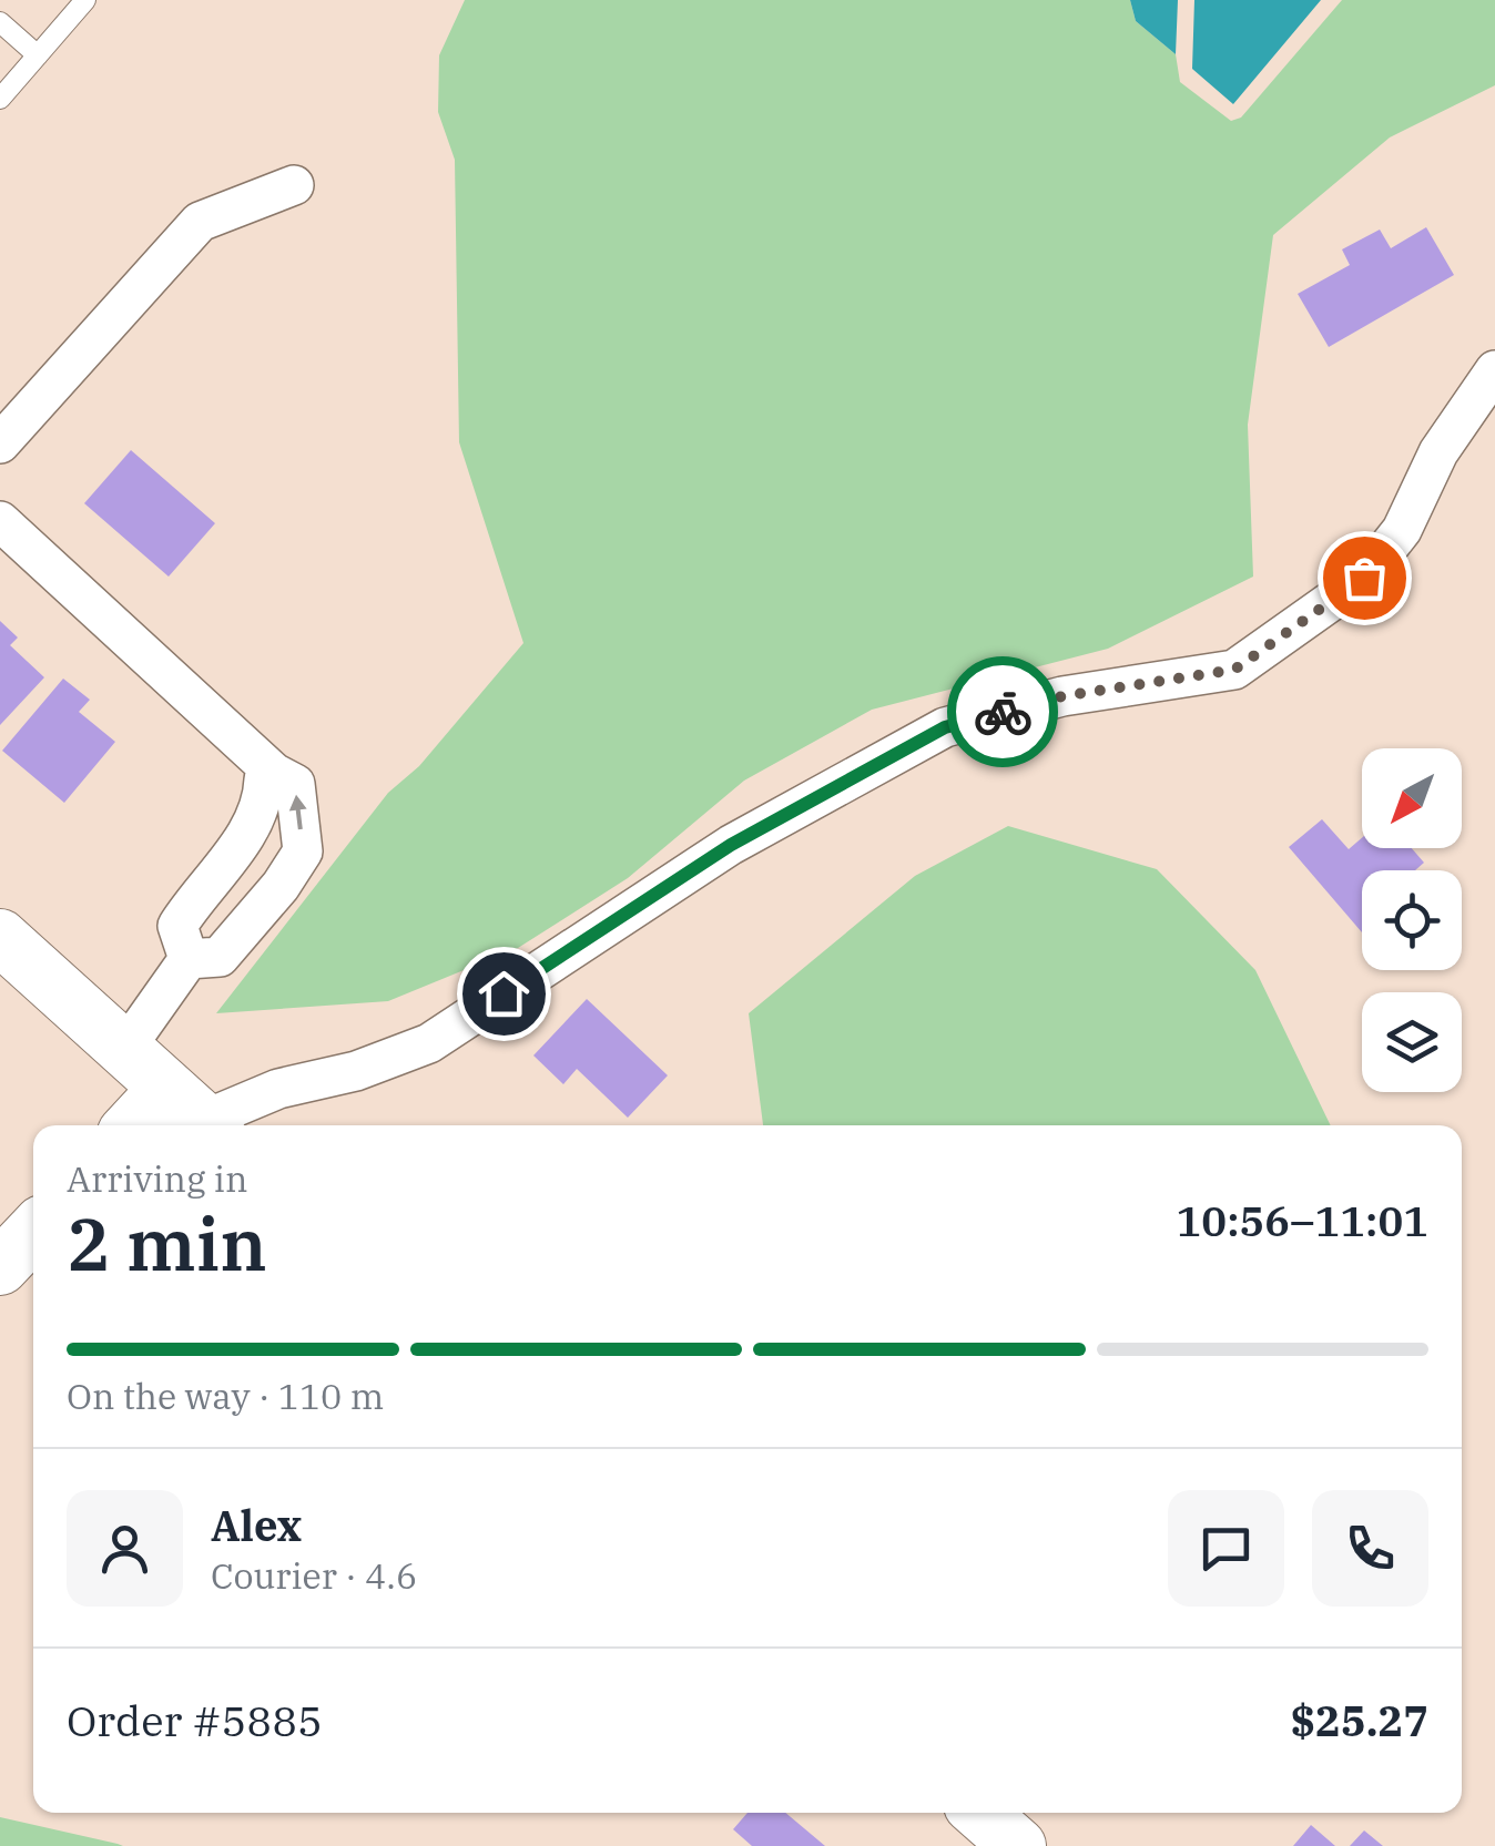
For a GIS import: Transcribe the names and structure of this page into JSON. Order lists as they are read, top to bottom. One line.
{"north":"bottom left","page":{"heading":["2 min","Arriving in","10:56–11:01"],"panel":["Alex","Courier · 4.6","Order #5885","$25.27"],"bar":"On the way · 110 m"}}
